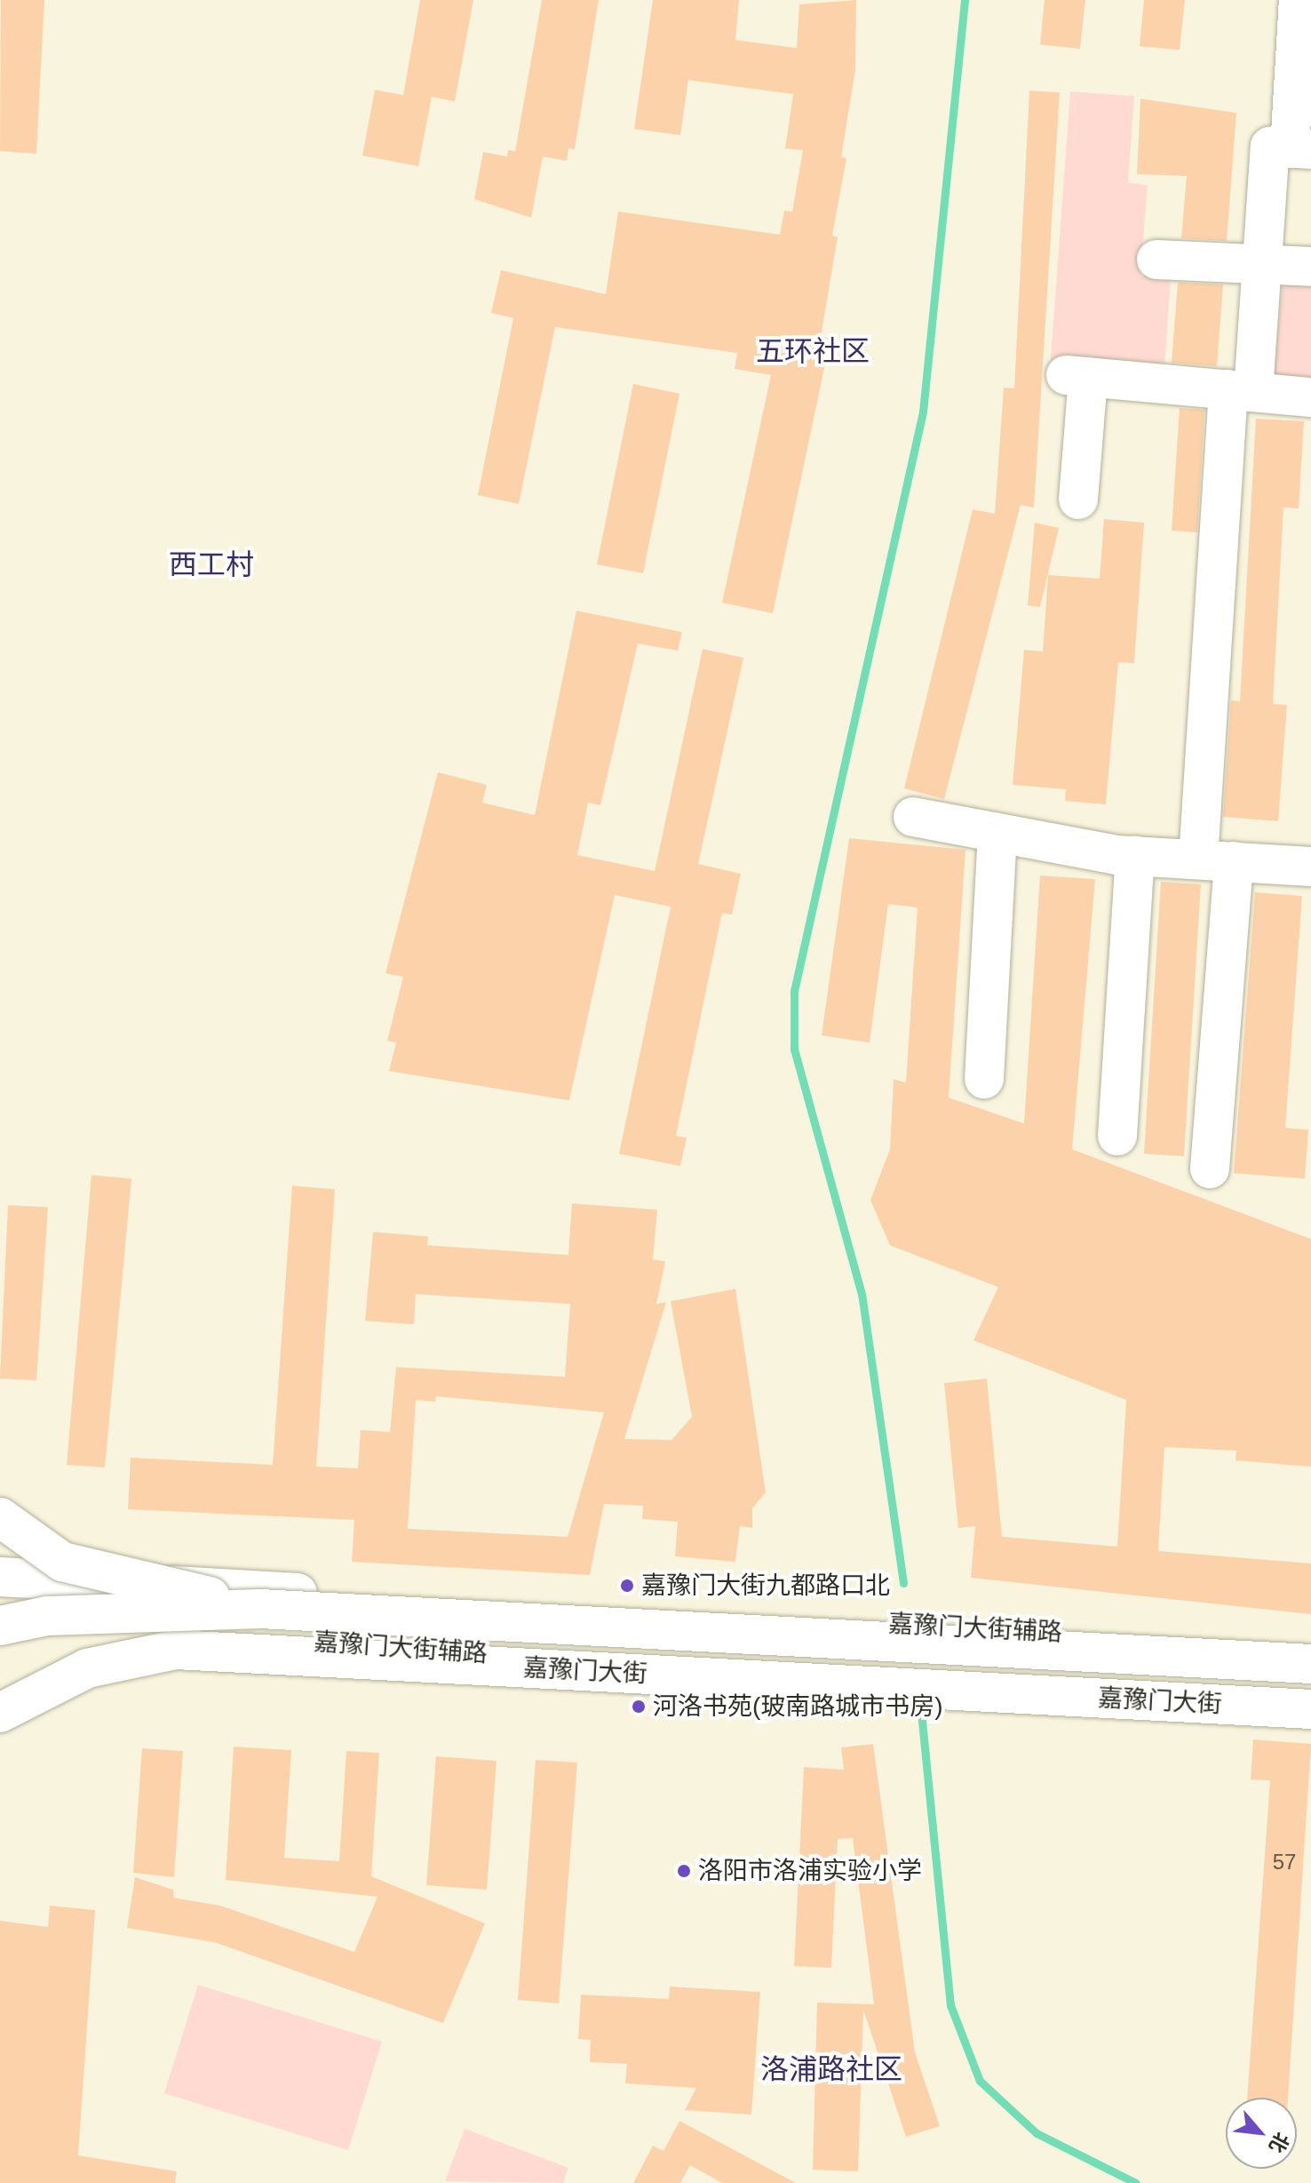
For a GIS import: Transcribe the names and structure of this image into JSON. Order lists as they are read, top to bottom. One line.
{"streets":{"main road":["嘉豫门大街辅路","嘉豫门大街"]},"crossings":[["嘉豫门大街辅路","嘉豫门大街"]],"districts":["五环社区","西工村","洛浦路社区"],"places":["嘉豫门大街九都路口北","河洛书苑(玻南路城市书房)","洛阳市洛浦实验小学"],"house_numbers":["57"],"north":"bottom right"}
